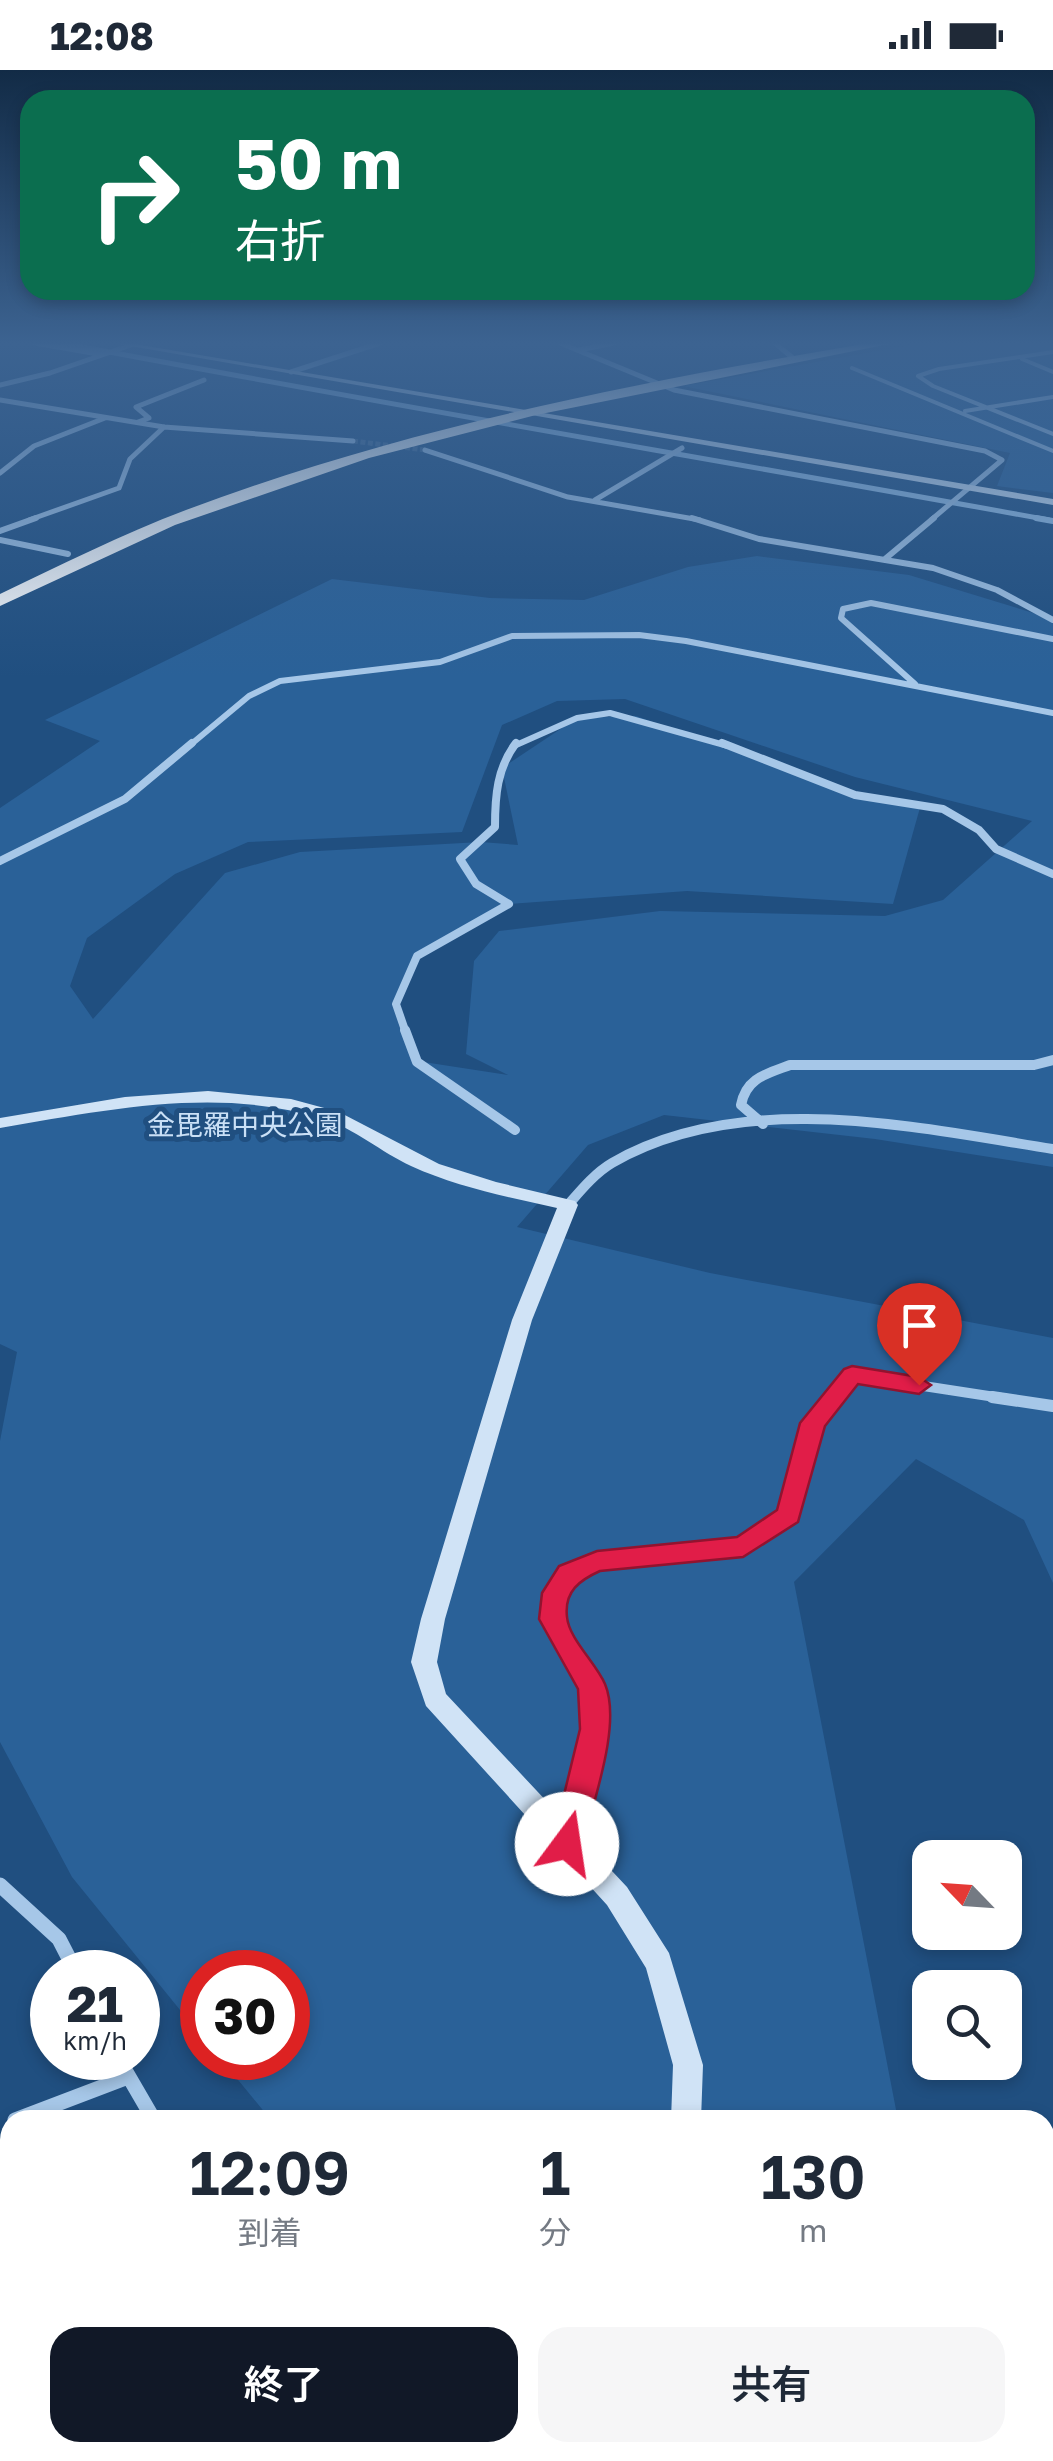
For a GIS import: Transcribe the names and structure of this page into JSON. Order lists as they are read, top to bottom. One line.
{"parks":["金毘羅中央公園"],"north":"top left","page":{"status":"12:08","turn":["50 m","右折"],"speed":"21 km/h","limit":"30","eta":["12:09","到着","1","分","130","m"],"buttons":["終了","共有"]}}
